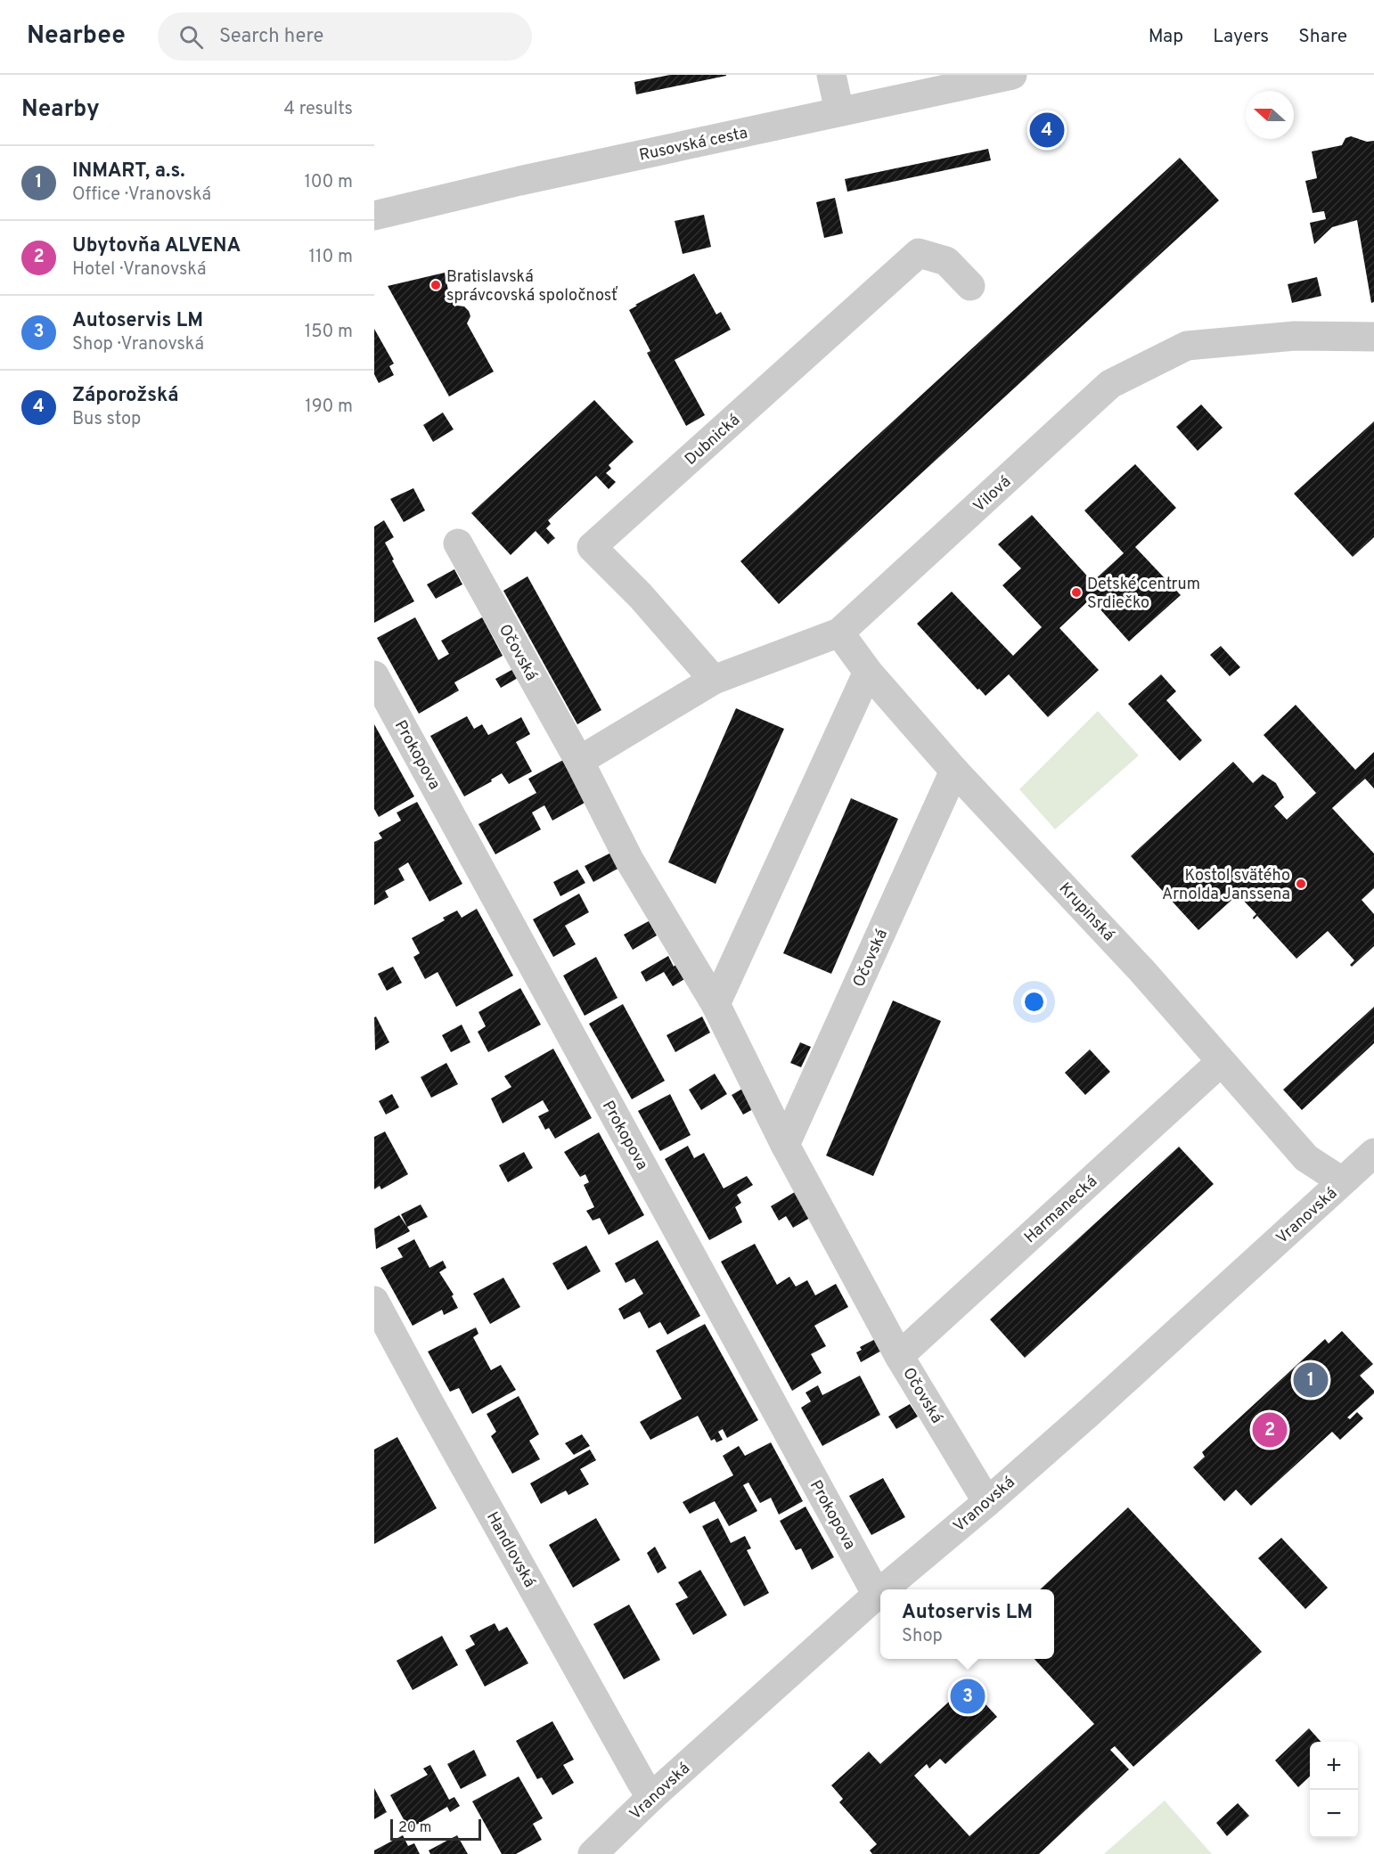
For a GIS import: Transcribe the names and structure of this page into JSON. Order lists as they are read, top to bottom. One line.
{"streets":{"street":["Rusovská cesta","Dubnická","Vilová","Očovská","Prokopova","Krupinská","Harmanecká","Vranovská","Handlovská"]},"crossings":[["Dubnická","Vilová"],["Vilová","Očovská"],["Vilová","Krupinská"],["Očovská","Krupinská"],["Očovská","Harmanecká"],["Očovská","Vranovská"],["Prokopova","Vranovská"],["Krupinská","Harmanecká"],["Krupinská","Vranovská"],["Vranovská","Handlovská"]],"places":["Bratislavská správcovská spoločnosť","Detské centrum Srdiečko","Kostol svätého Arnolda Janssena"],"scale_bar":"20 m","north":"left","page":{"header":"Nearbee","search":"Search here","nav":["Map","Layers","Share"],"heading":["Nearby","4 results"],"pins":["4","1","2","3"],"list":[{"mark":"1","name":"INMART, a.s.","note":"Office · Vranovská","value":"100 m"},{"mark":"2","name":"Ubytovňa ALVENA","note":"Hotel · Vranovská","value":"110 m"},{"mark":"3","name":"Autoservis LM","note":"Shop · Vranovská","value":"150 m"},{"mark":"4","name":"Záporožská","note":"Bus stop","value":"190 m"}],"popup":["Autoservis LM","Shop"],"map_buttons":["+","−"],"scale":"20 m"}}
